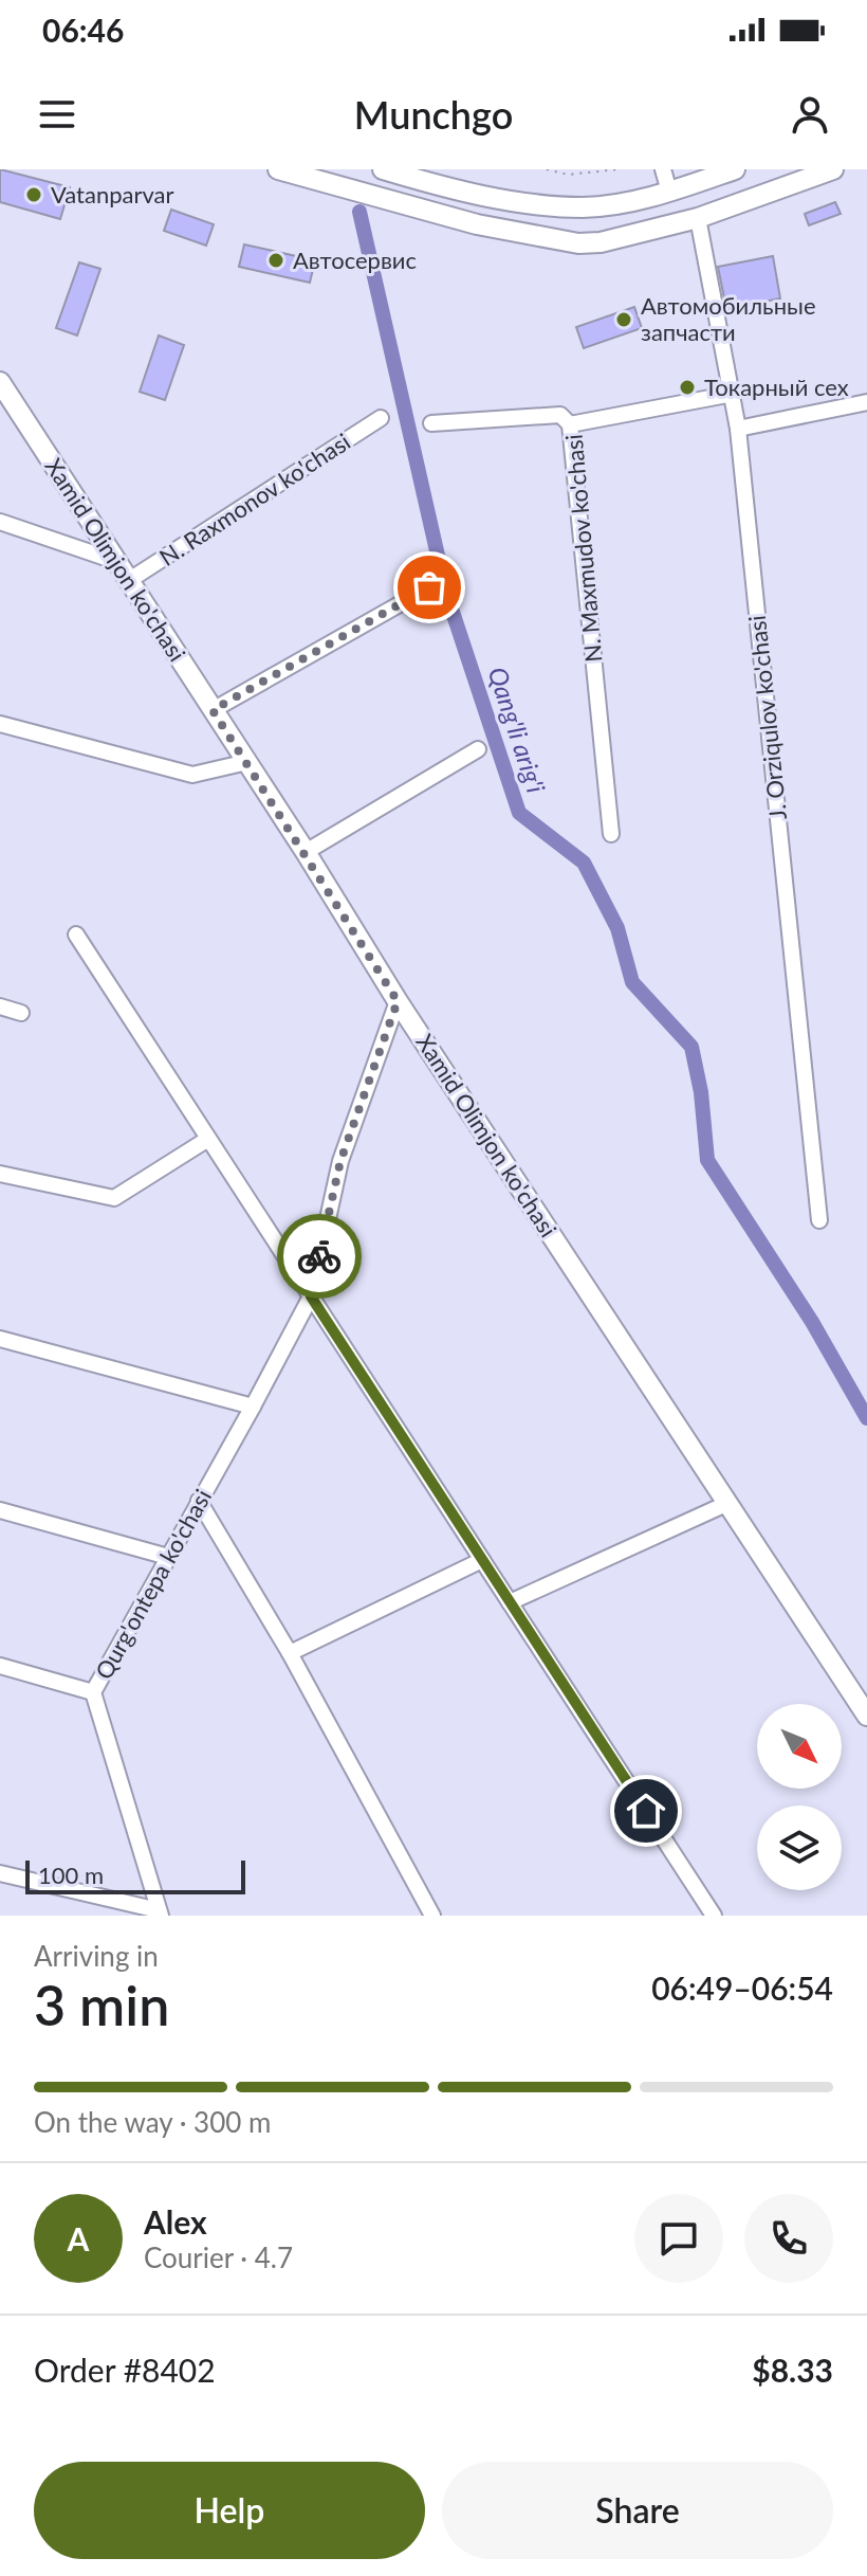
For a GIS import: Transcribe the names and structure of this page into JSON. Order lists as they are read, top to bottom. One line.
{"streets":{"main road":["Xamid Olimjon ko'chasi"],"street":["N. Raxmonov ko'chasi","N. Maxmudov ko'chasi","J. Orziqulov ko'chasi","Qurg'ontepa ko'chasi"]},"crossings":[["N. Raxmonov ko'chasi","Xamid Olimjon ko'chasi"],["N. Maxmudov ko'chasi","J. Orziqulov ko'chasi"],["Xamid Olimjon ko'chasi","Qurg'ontepa ko'chasi"]],"water":["Qang'li arig'i"],"places":["Vatanparvar","Автосервис","Автомобильные запчасти","Токарный сех"],"scale_bar":"100 m","north":"bottom right","page":{"status":"06:46","header":"Munchgo","scale":"100 m","heading":["3 min","Arriving in","06:49–06:54"],"panel":["Alex","Courier · 4.7","Order #8402","$8.33"],"bar":"On the way · 300 m","round":"A","buttons":["Help","Share"]}}
